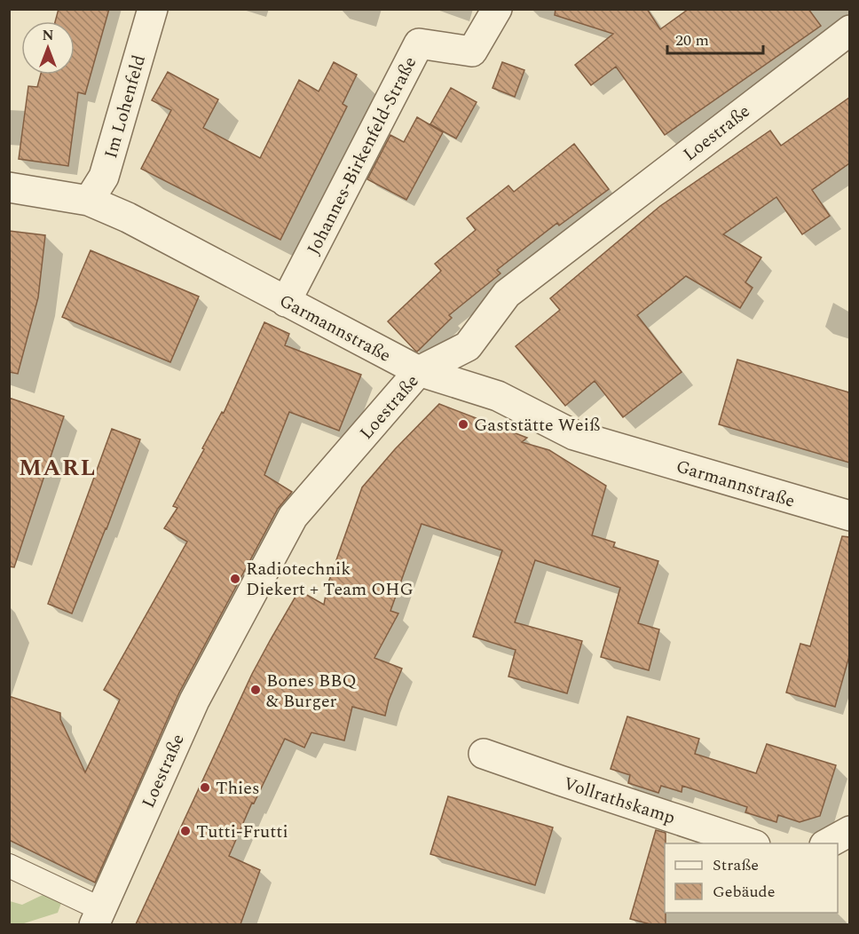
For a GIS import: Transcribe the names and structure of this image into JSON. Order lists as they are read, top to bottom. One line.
{"streets":{"street":["Im Lohenfeld","Loestraße","Johannes-Birkenfeld-Straße","Garmannstraße","Vollrathskamp"]},"crossings":[["Im Lohenfeld","Garmannstraße"],["Loestraße","Garmannstraße"],["Johannes-Birkenfeld-Straße","Garmannstraße"]],"districts":["MARL"],"places":["Gaststätte Weiß","Radiotechnik Diekert + Team OHG","Bones BBQ & Burger","Thies","Tutti-Frutti"],"legend":["Straße","Gebäude"],"scale_bar":"20 m","north":"top"}
